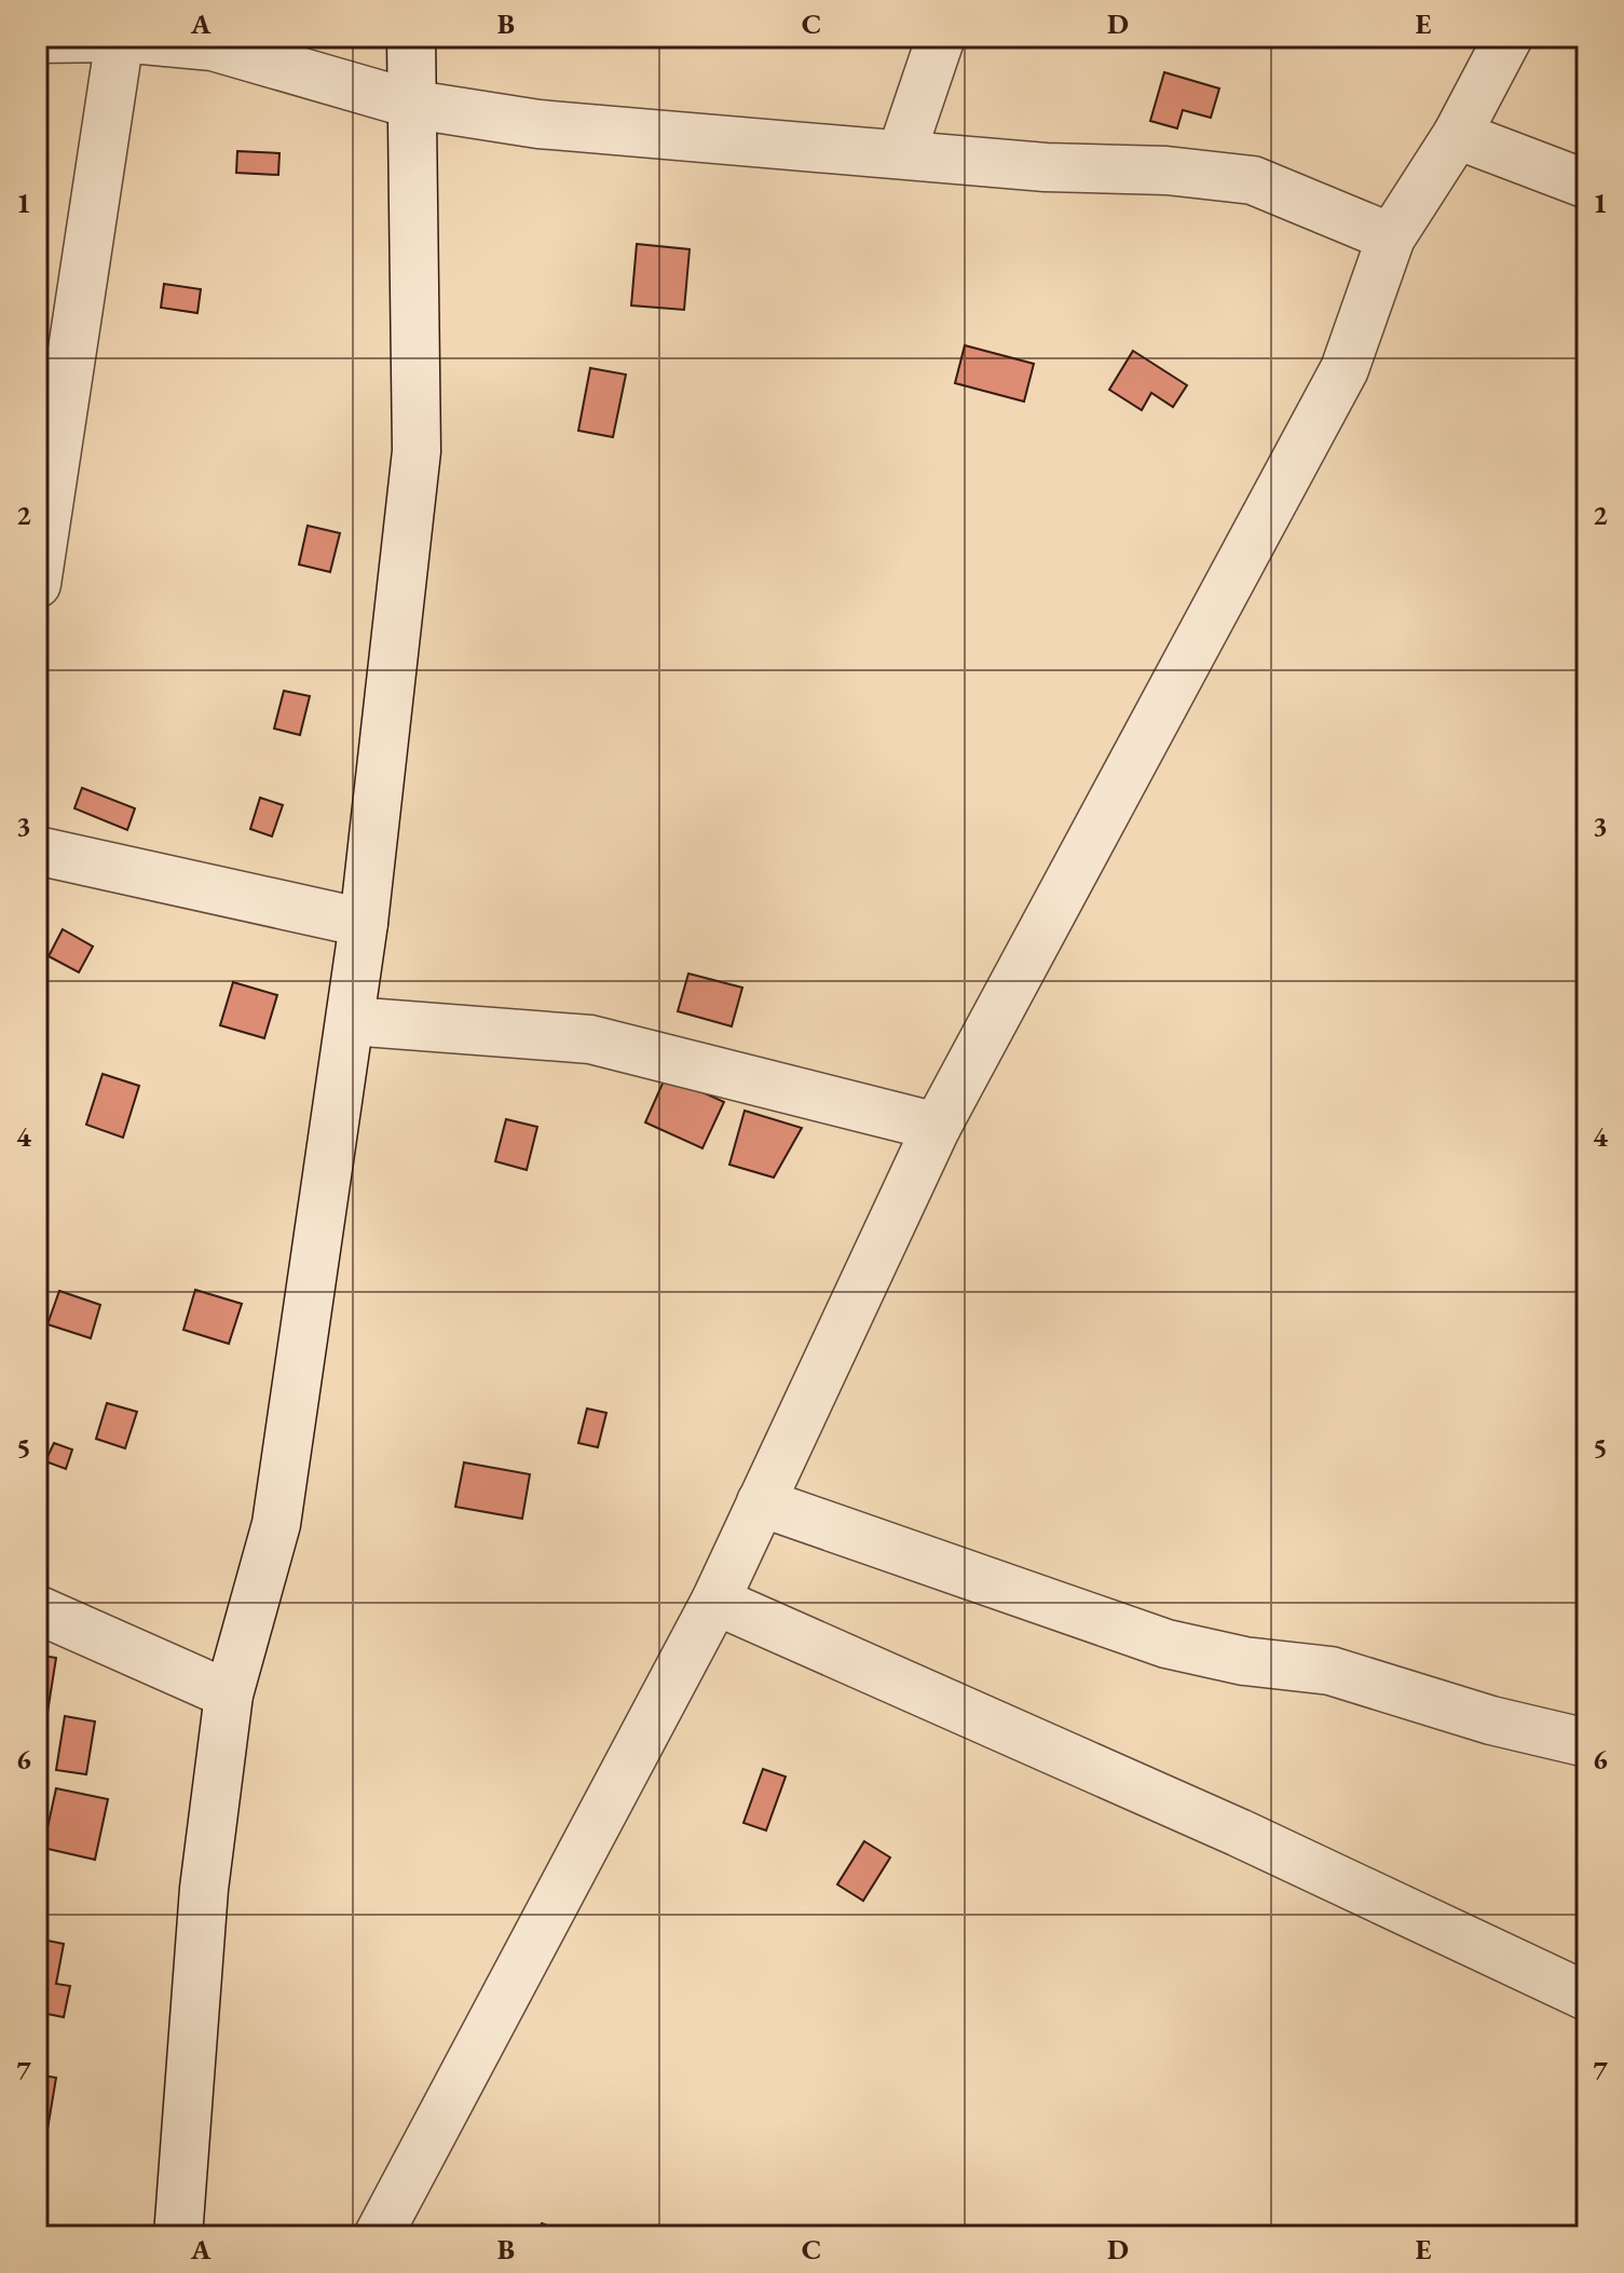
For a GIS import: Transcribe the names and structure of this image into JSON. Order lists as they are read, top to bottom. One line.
{"grid":{"columns":["A","B","C","D","E"],"rows":["1","2","3","4","5","6","7"]}}
